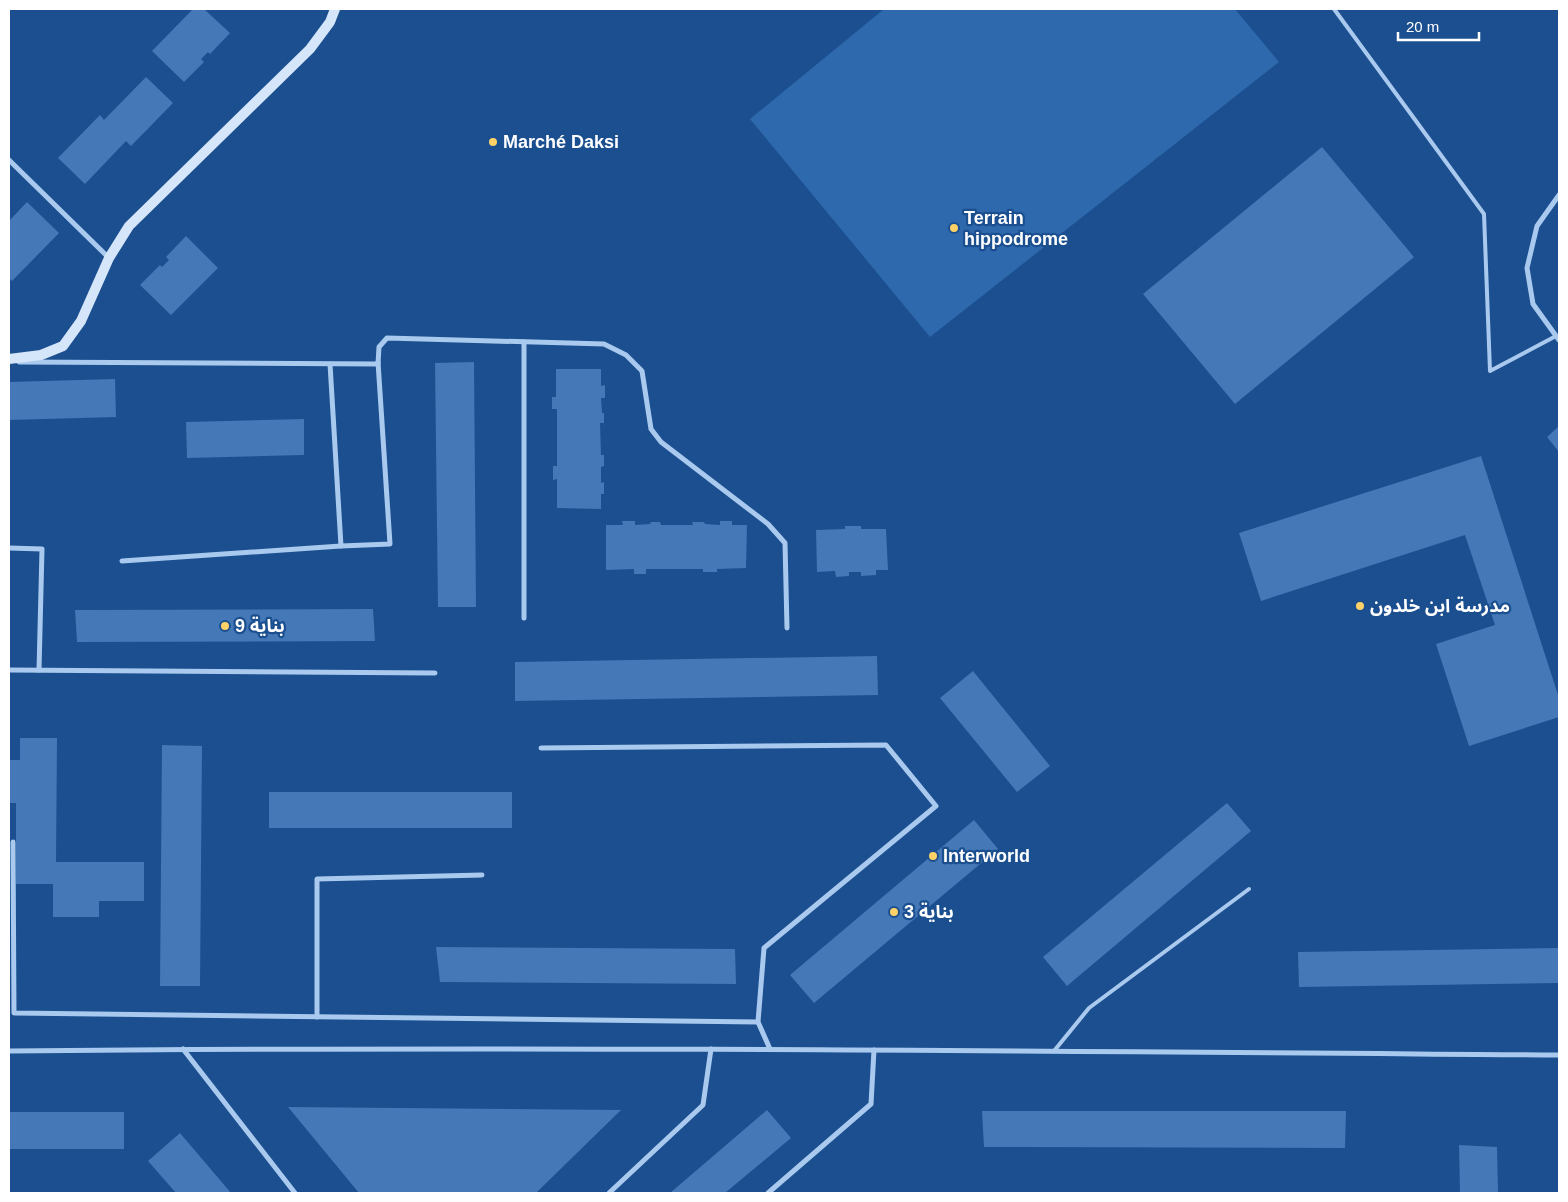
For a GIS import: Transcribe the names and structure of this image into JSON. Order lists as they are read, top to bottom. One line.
{"places":["Marché Daksi","Terrain hippodrome","مدرسة ابن خلدون","بناية 9","Interworld","بناية 3"],"scale_bar":"20 m"}
